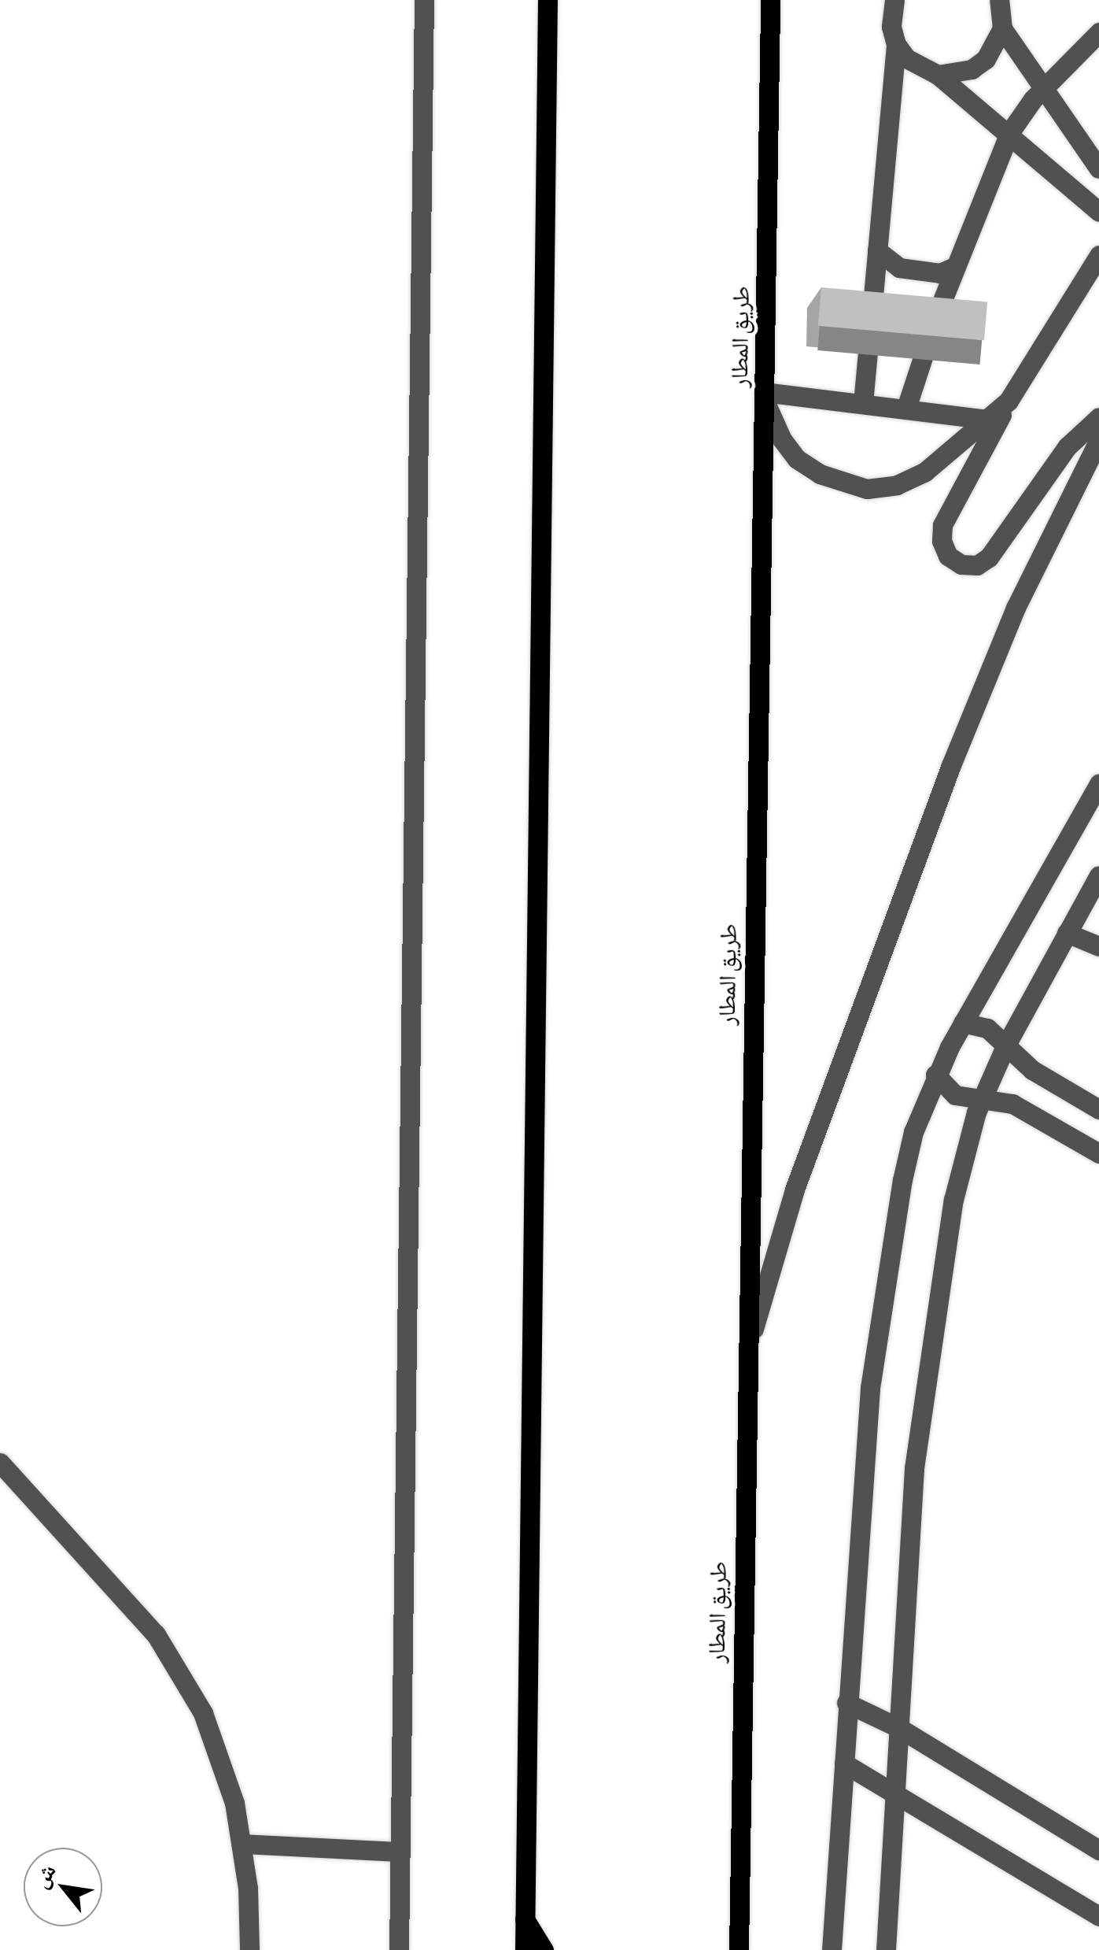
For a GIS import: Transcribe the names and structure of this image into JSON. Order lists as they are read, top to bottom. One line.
{"streets":{"main road":["طريق المطار"]},"north":"top left"}
